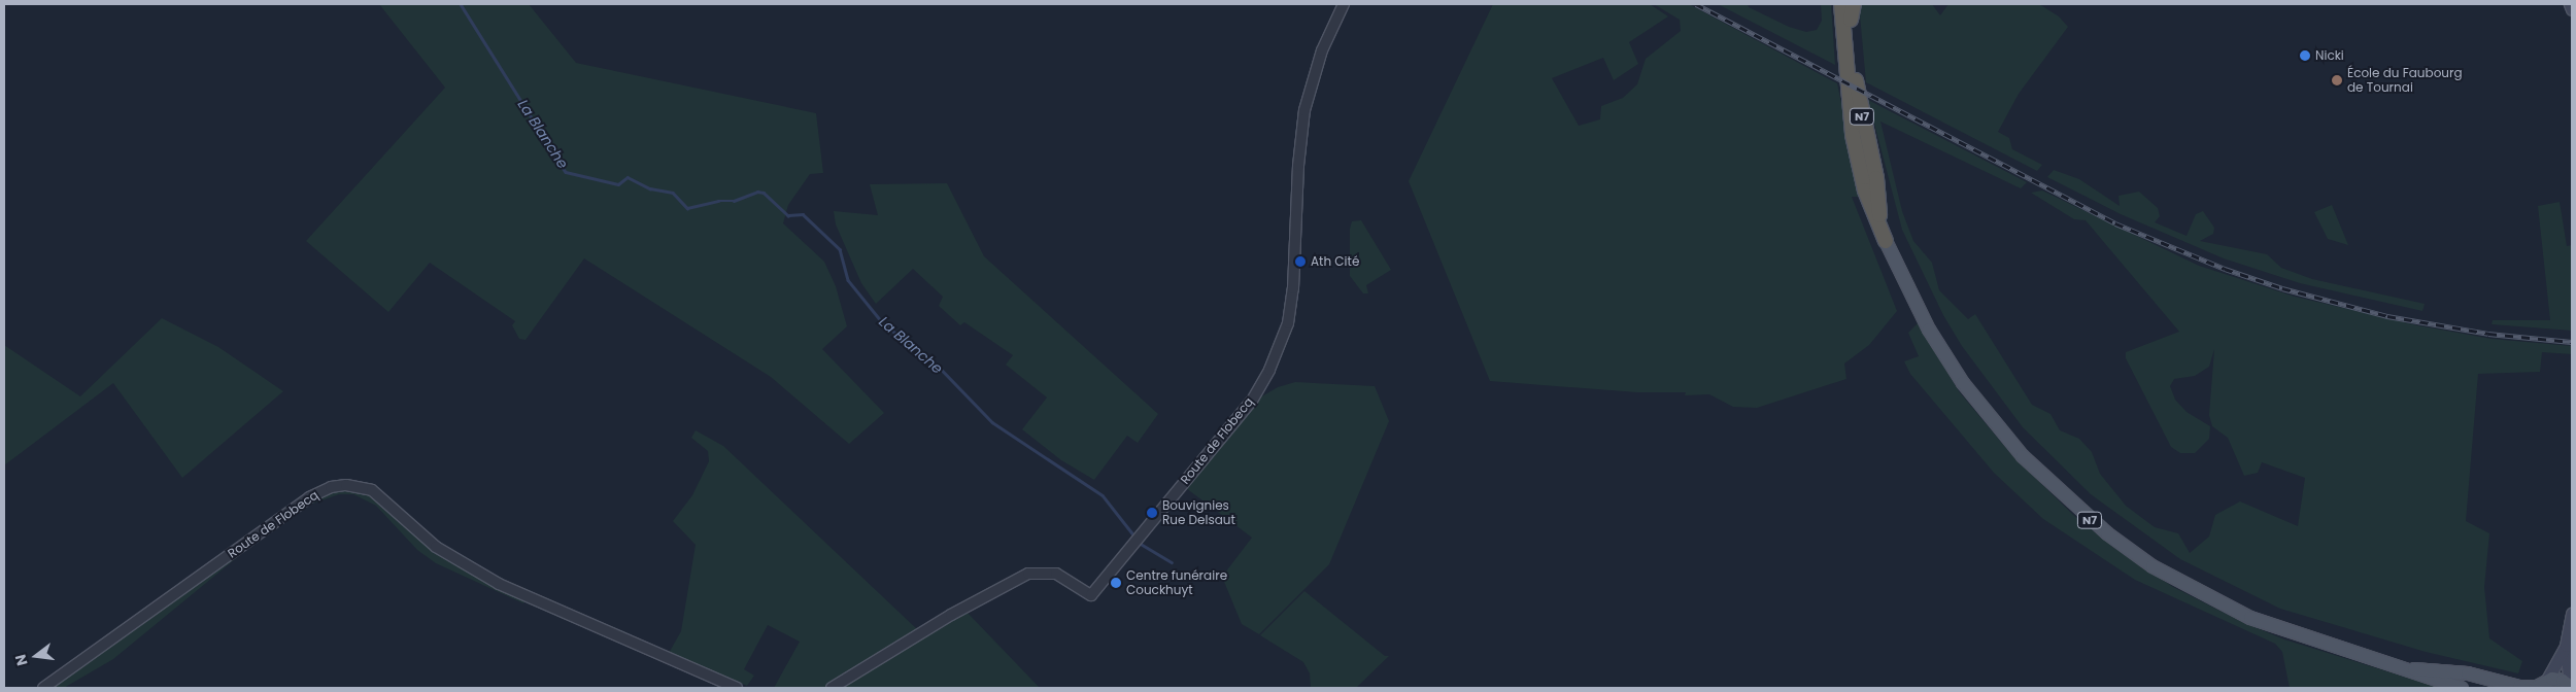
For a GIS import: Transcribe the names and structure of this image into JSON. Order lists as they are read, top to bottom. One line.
{"streets":{"highway":["N7"],"street":["Route de Flobecq"]},"water":["La Blanche"],"places":["Nicki","École du Faubourg de Tournai","Ath Cité","Bouvignies Rue Delsaut","Centre funéraire Couckhuyt"],"north":"left"}
